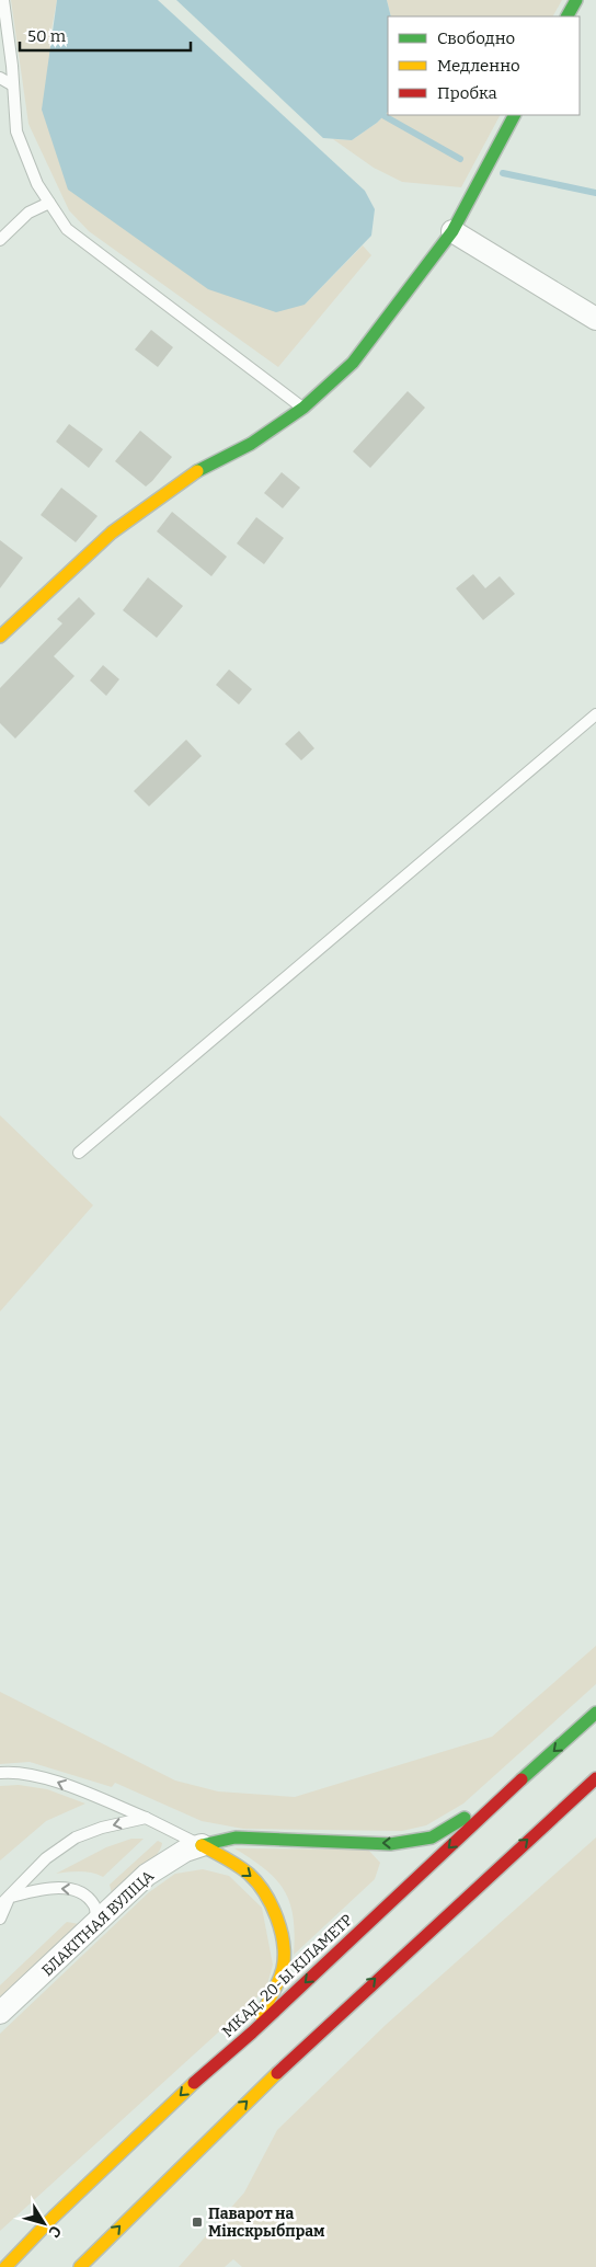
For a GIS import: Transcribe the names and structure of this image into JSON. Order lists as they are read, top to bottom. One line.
{"streets":{"main road":["МКАД, 20-Ы КІЛАМЕТР"],"street":["БЛАКІТНАЯ ВУЛІЦА"]},"places":{"transit":["Паварот на Мінскрыбпрам"]},"legend":["Свободно","Медленно","Пробка"],"scale_bar":"50 m","north":"bottom right"}
